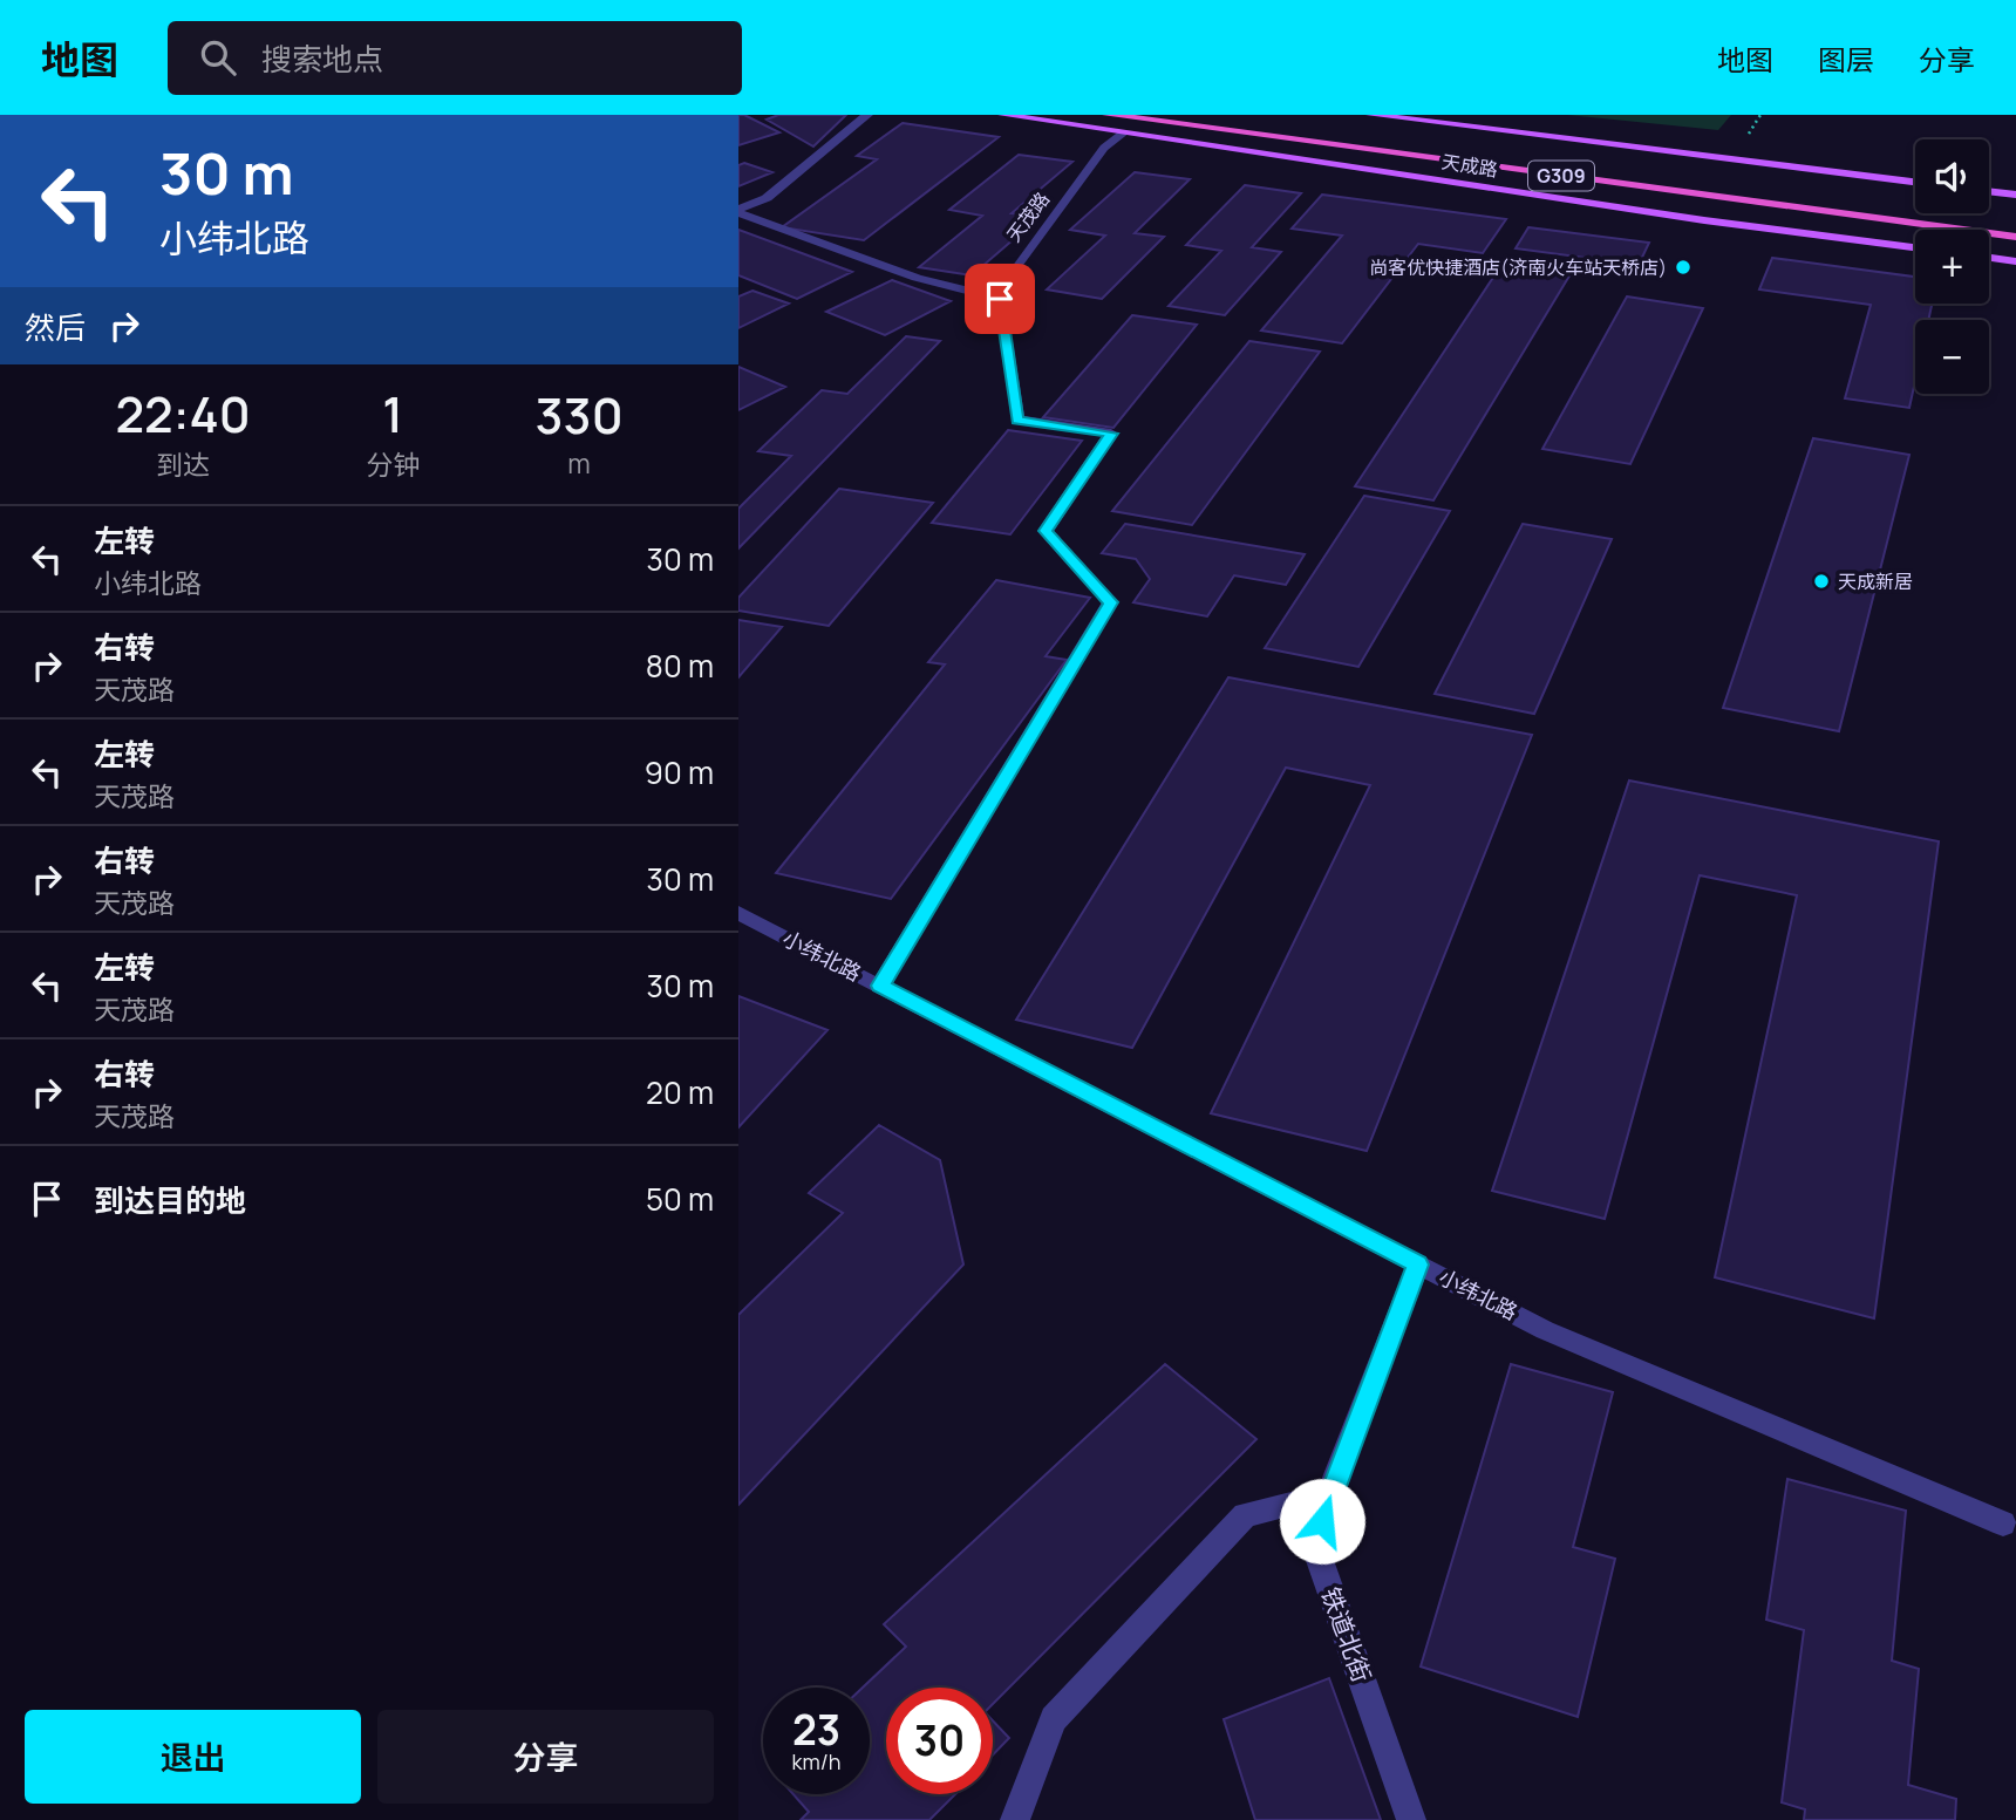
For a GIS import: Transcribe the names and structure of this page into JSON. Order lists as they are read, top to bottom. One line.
{"streets":{"highway":["天成路","G309"],"street":["天茂路","小纬北路","铁道北街"]},"crossings":[["天成路","天茂路"],["小纬北路","铁道北街"]],"places":["尚客优快捷酒店(济南火车站天桥店)","天成新居"],"page":{"header":"地图","search":"搜索地点","nav":["地图","图层","分享"],"turn":["30 m","小纬北路"],"map_buttons":["+","−"],"then":"然后","eta":["22:40","到达","1","分钟","330","m"],"list":[{"name":"左转","note":"小纬北路","value":"30 m"},{"name":"右转","note":"天茂路","value":"80 m"},{"name":"左转","note":"天茂路","value":"90 m"},{"name":"右转","note":"天茂路","value":"30 m"},{"name":"左转","note":"天茂路","value":"30 m"},{"name":"右转","note":"天茂路","value":"20 m"},{"name":"到达目的地","value":"50 m"}],"speed":"23 km/h","limit":"30","buttons":["退出","分享"]}}
